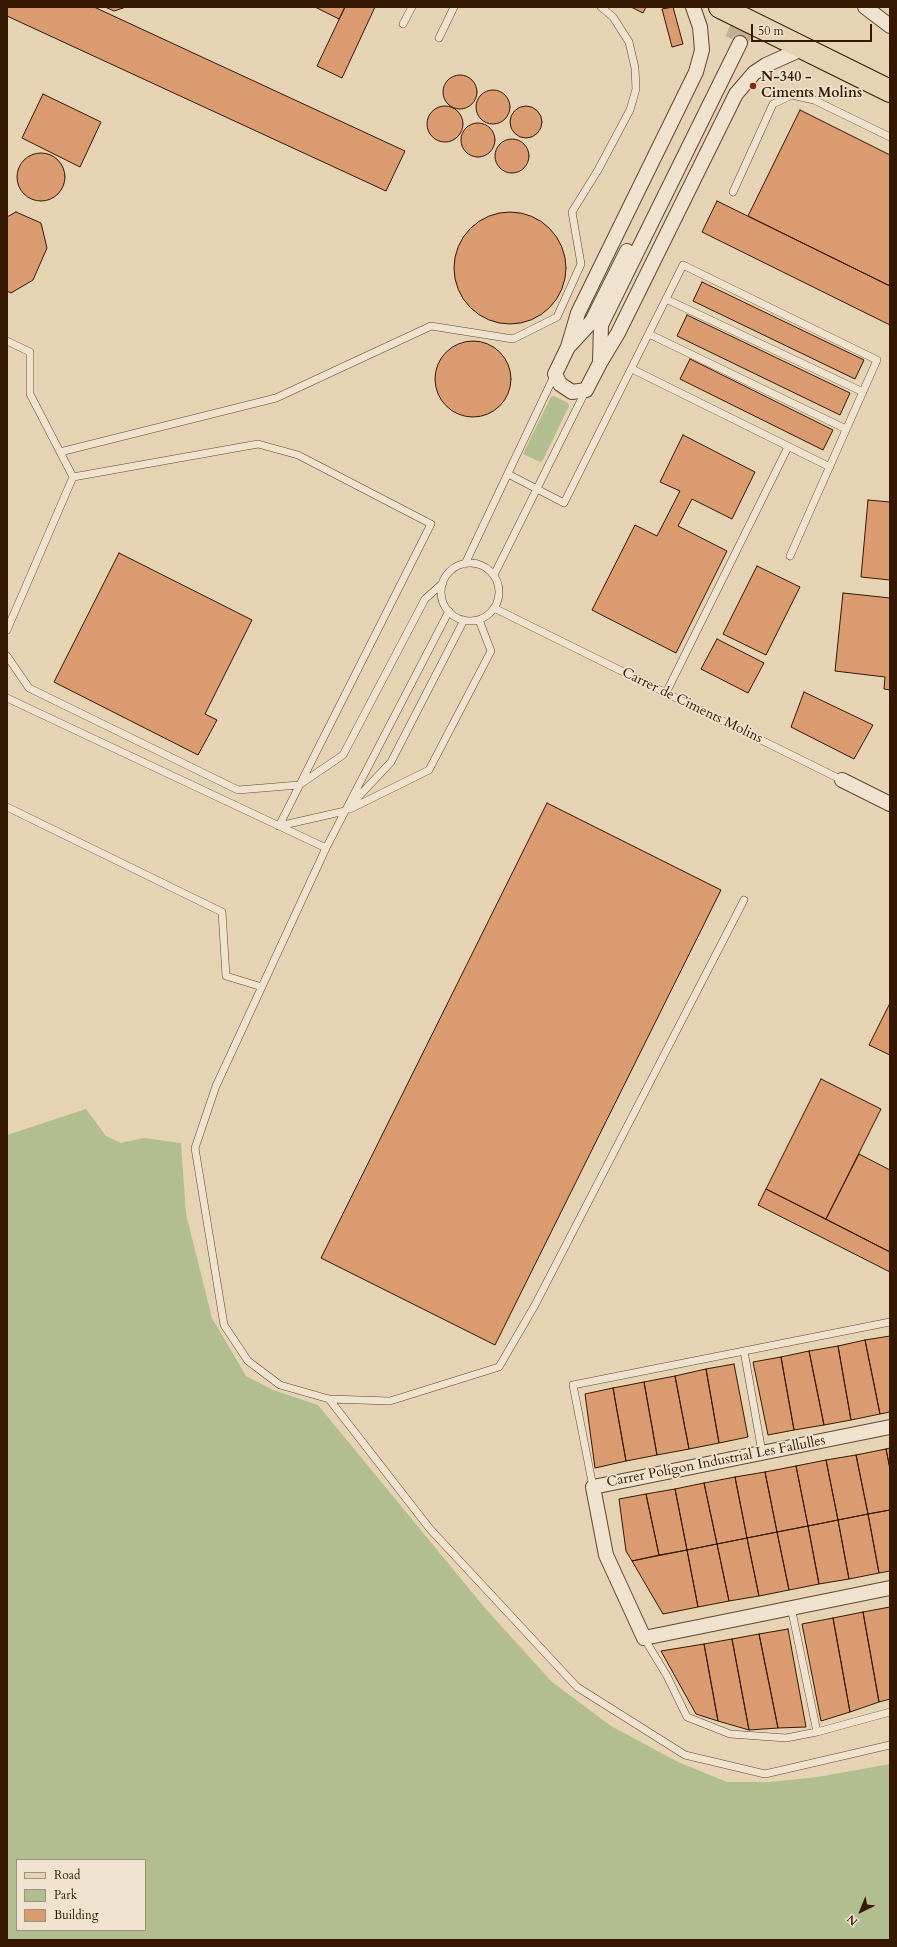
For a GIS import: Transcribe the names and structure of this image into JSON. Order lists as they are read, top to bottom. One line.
{"streets":{"street":["Carrer de Ciments Molins","Carrer Polígon Industrial Les Fallulles"]},"places":["N-340 - Ciments Molins"],"legend":["Road","Park","Building"],"scale_bar":"50 m","north":"bottom left"}
